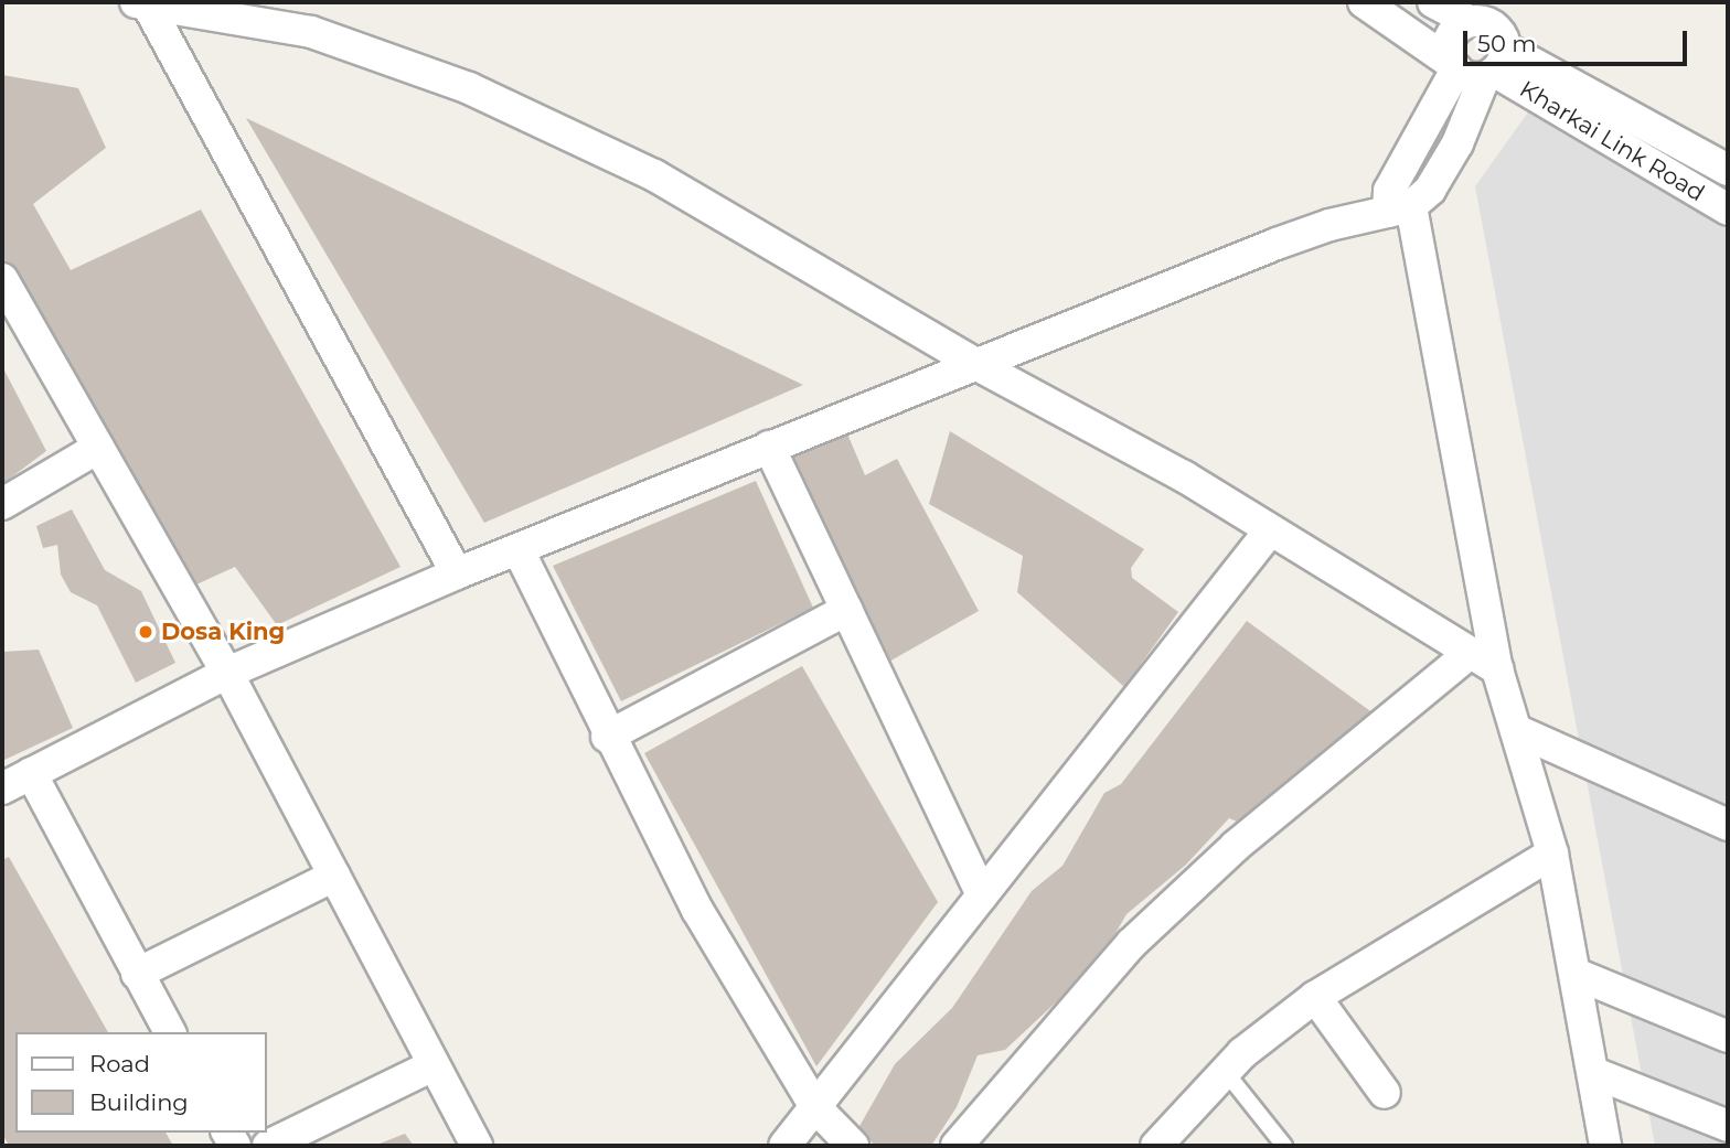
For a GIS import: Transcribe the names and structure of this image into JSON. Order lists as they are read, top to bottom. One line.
{"streets":{"street":["Kharkai Link Road"]},"places":["Dosa King"],"legend":["Road","Building"],"scale_bar":"50 m"}
